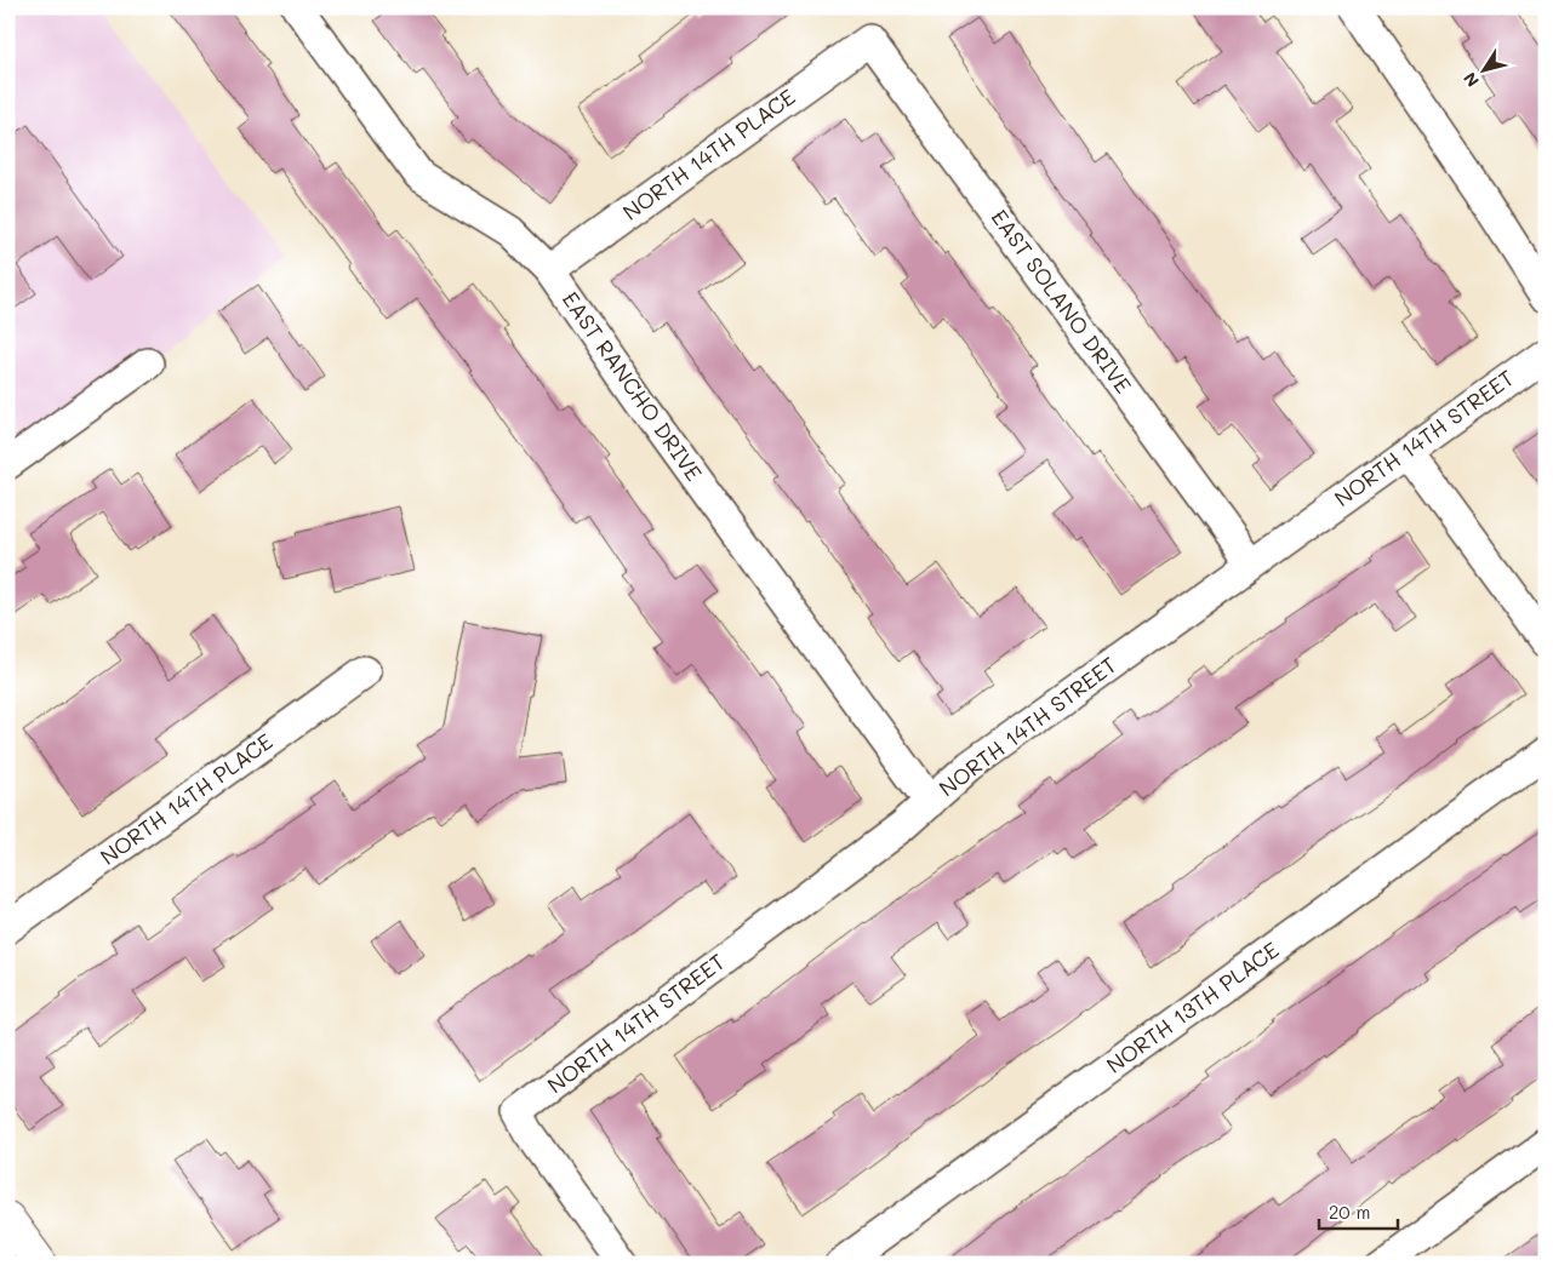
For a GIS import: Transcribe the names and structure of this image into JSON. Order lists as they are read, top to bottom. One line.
{"streets":{"street":["NORTH 14TH PLACE","EAST SOLANO DRIVE","EAST RANCHO DRIVE","NORTH 14TH STREET","NORTH 13TH PLACE"]},"crossings":[["NORTH 14TH PLACE","EAST SOLANO DRIVE"],["NORTH 14TH PLACE","EAST RANCHO DRIVE"],["EAST SOLANO DRIVE","NORTH 14TH STREET"],["EAST RANCHO DRIVE","NORTH 14TH STREET"]],"scale_bar":"20 m","north":"bottom left"}
